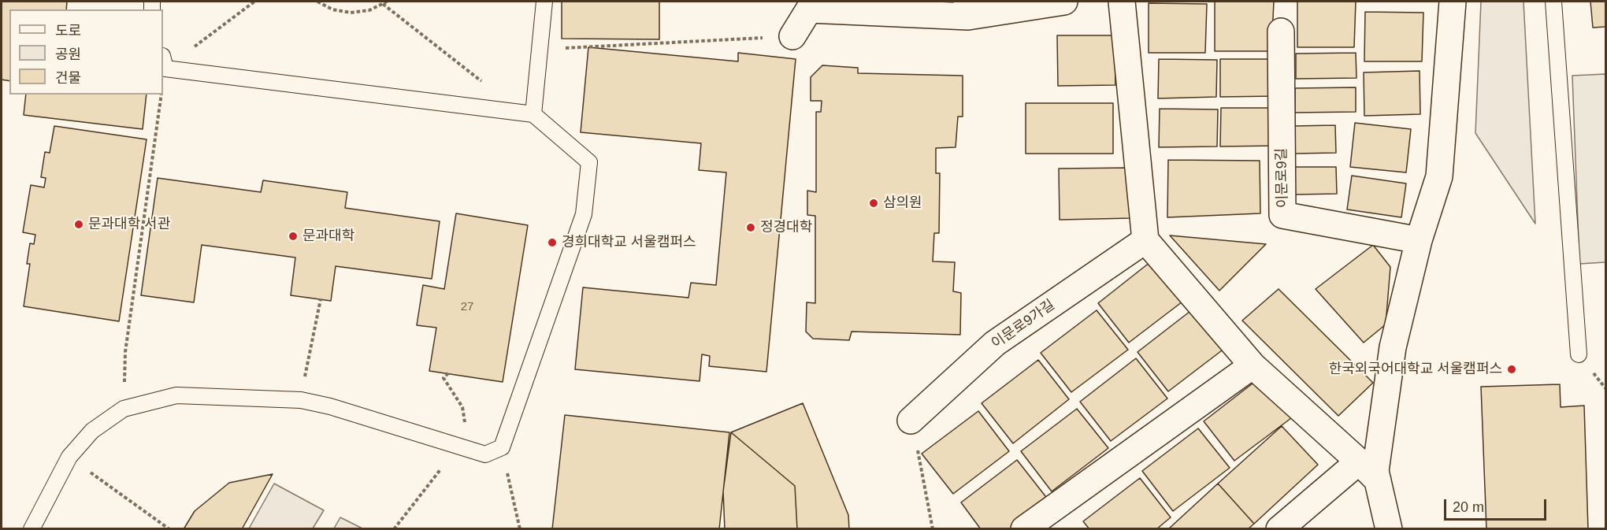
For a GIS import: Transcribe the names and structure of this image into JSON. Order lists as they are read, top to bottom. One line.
{"streets":{"street":["이문로9길","이문로9가길"]},"places":["삼의원","문과대학 서관","정경대학","문과대학","경희대학교 서울캠퍼스","한국외국어대학교 서울캠퍼스"],"house_numbers":["27"],"legend":["도로","공원","건물"],"scale_bar":"20 m"}
